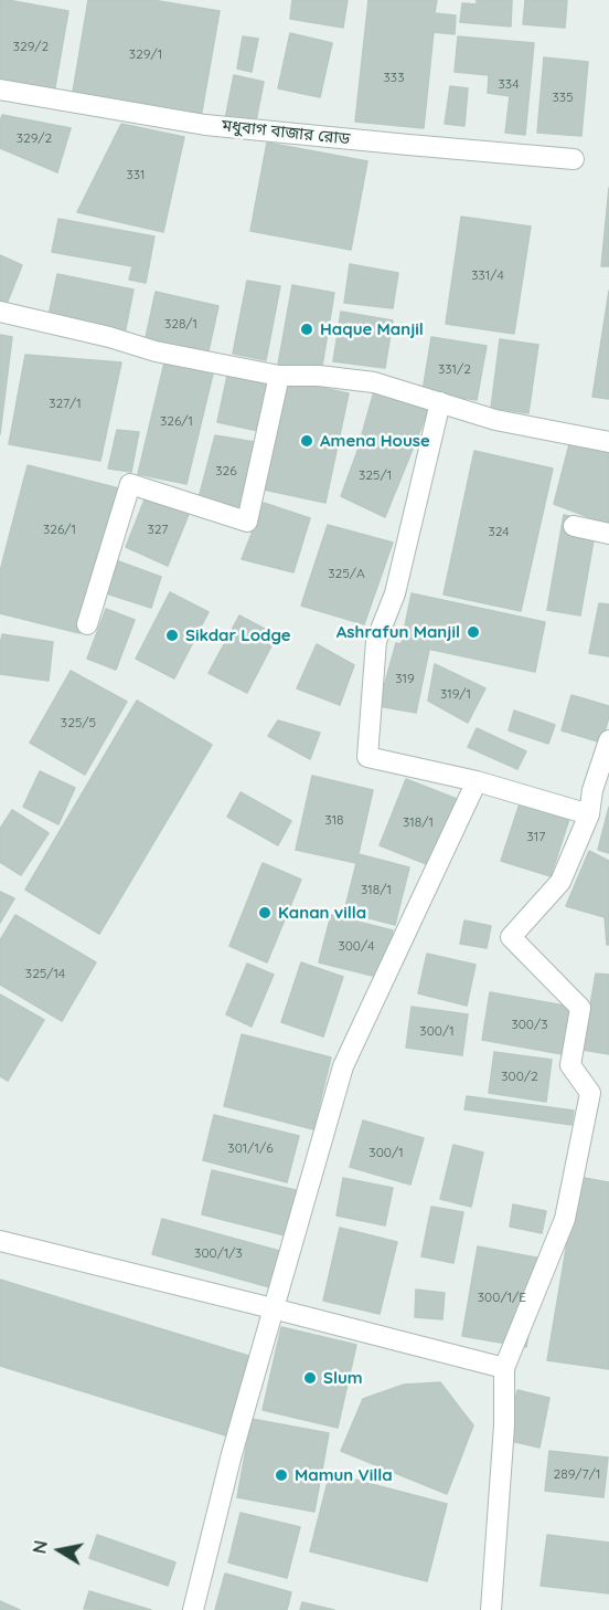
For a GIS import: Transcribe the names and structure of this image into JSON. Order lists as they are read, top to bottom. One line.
{"streets":{"street":["মধুবাগ বাজার রোড"]},"places":["Haque Manjil","Amena House","Ashrafun Manjil","Sikdar Lodge","Kanan villa","Slum","Mamun Villa"],"house_numbers":["329/2","329/1","333","334","335","329/2","331","331/4","328/1","331/2","327/1","326/1","326","325/1","326/1","327","324","325/A","319","319/1","325/5","318","318/1","317","318/1","300/4","325/14","300/3","300/1","300/2","301/1/6","300/1","300/1/3","300/1/E","289/7/1"],"north":"left"}
